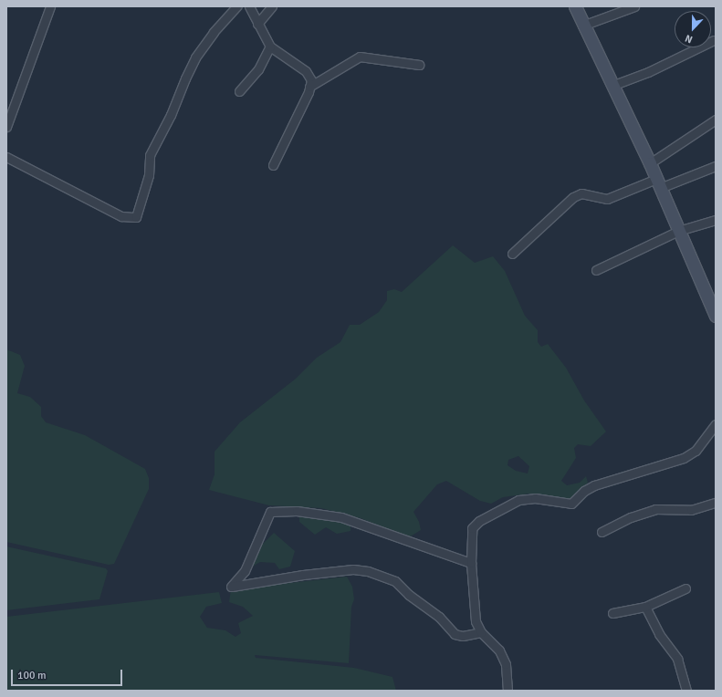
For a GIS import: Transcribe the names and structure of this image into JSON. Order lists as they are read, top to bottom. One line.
{"scale_bar":"100 m","north":"bottom"}
